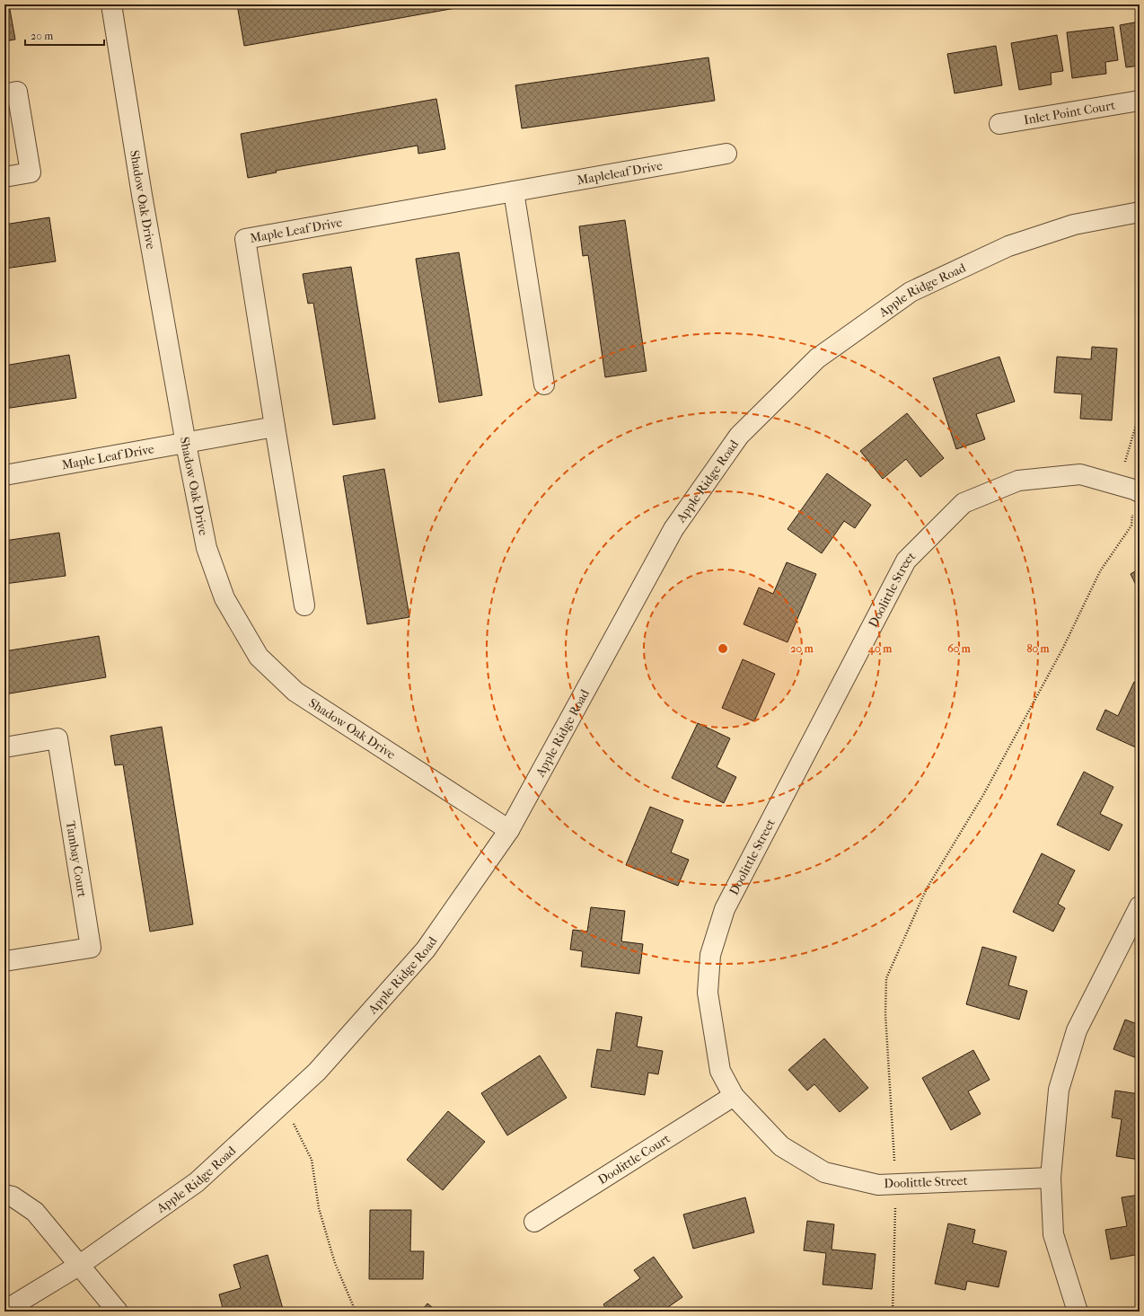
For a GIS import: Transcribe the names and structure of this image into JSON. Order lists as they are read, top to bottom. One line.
{"streets":{"street":["Inlet Point Court","Mapleleaf Drive","Shadow Oak Drive","Maple Leaf Drive","Apple Ridge Road","Doolittle Street","Tambay Court","Doolittle Court"]},"crossings":[["Mapleleaf Drive","Maple Leaf Drive"],["Shadow Oak Drive","Maple Leaf Drive"],["Shadow Oak Drive","Apple Ridge Road"],["Doolittle Street","Doolittle Court"]],"scale_bar":"20 m","rings":["20 m","40 m","60 m","80 m"]}
